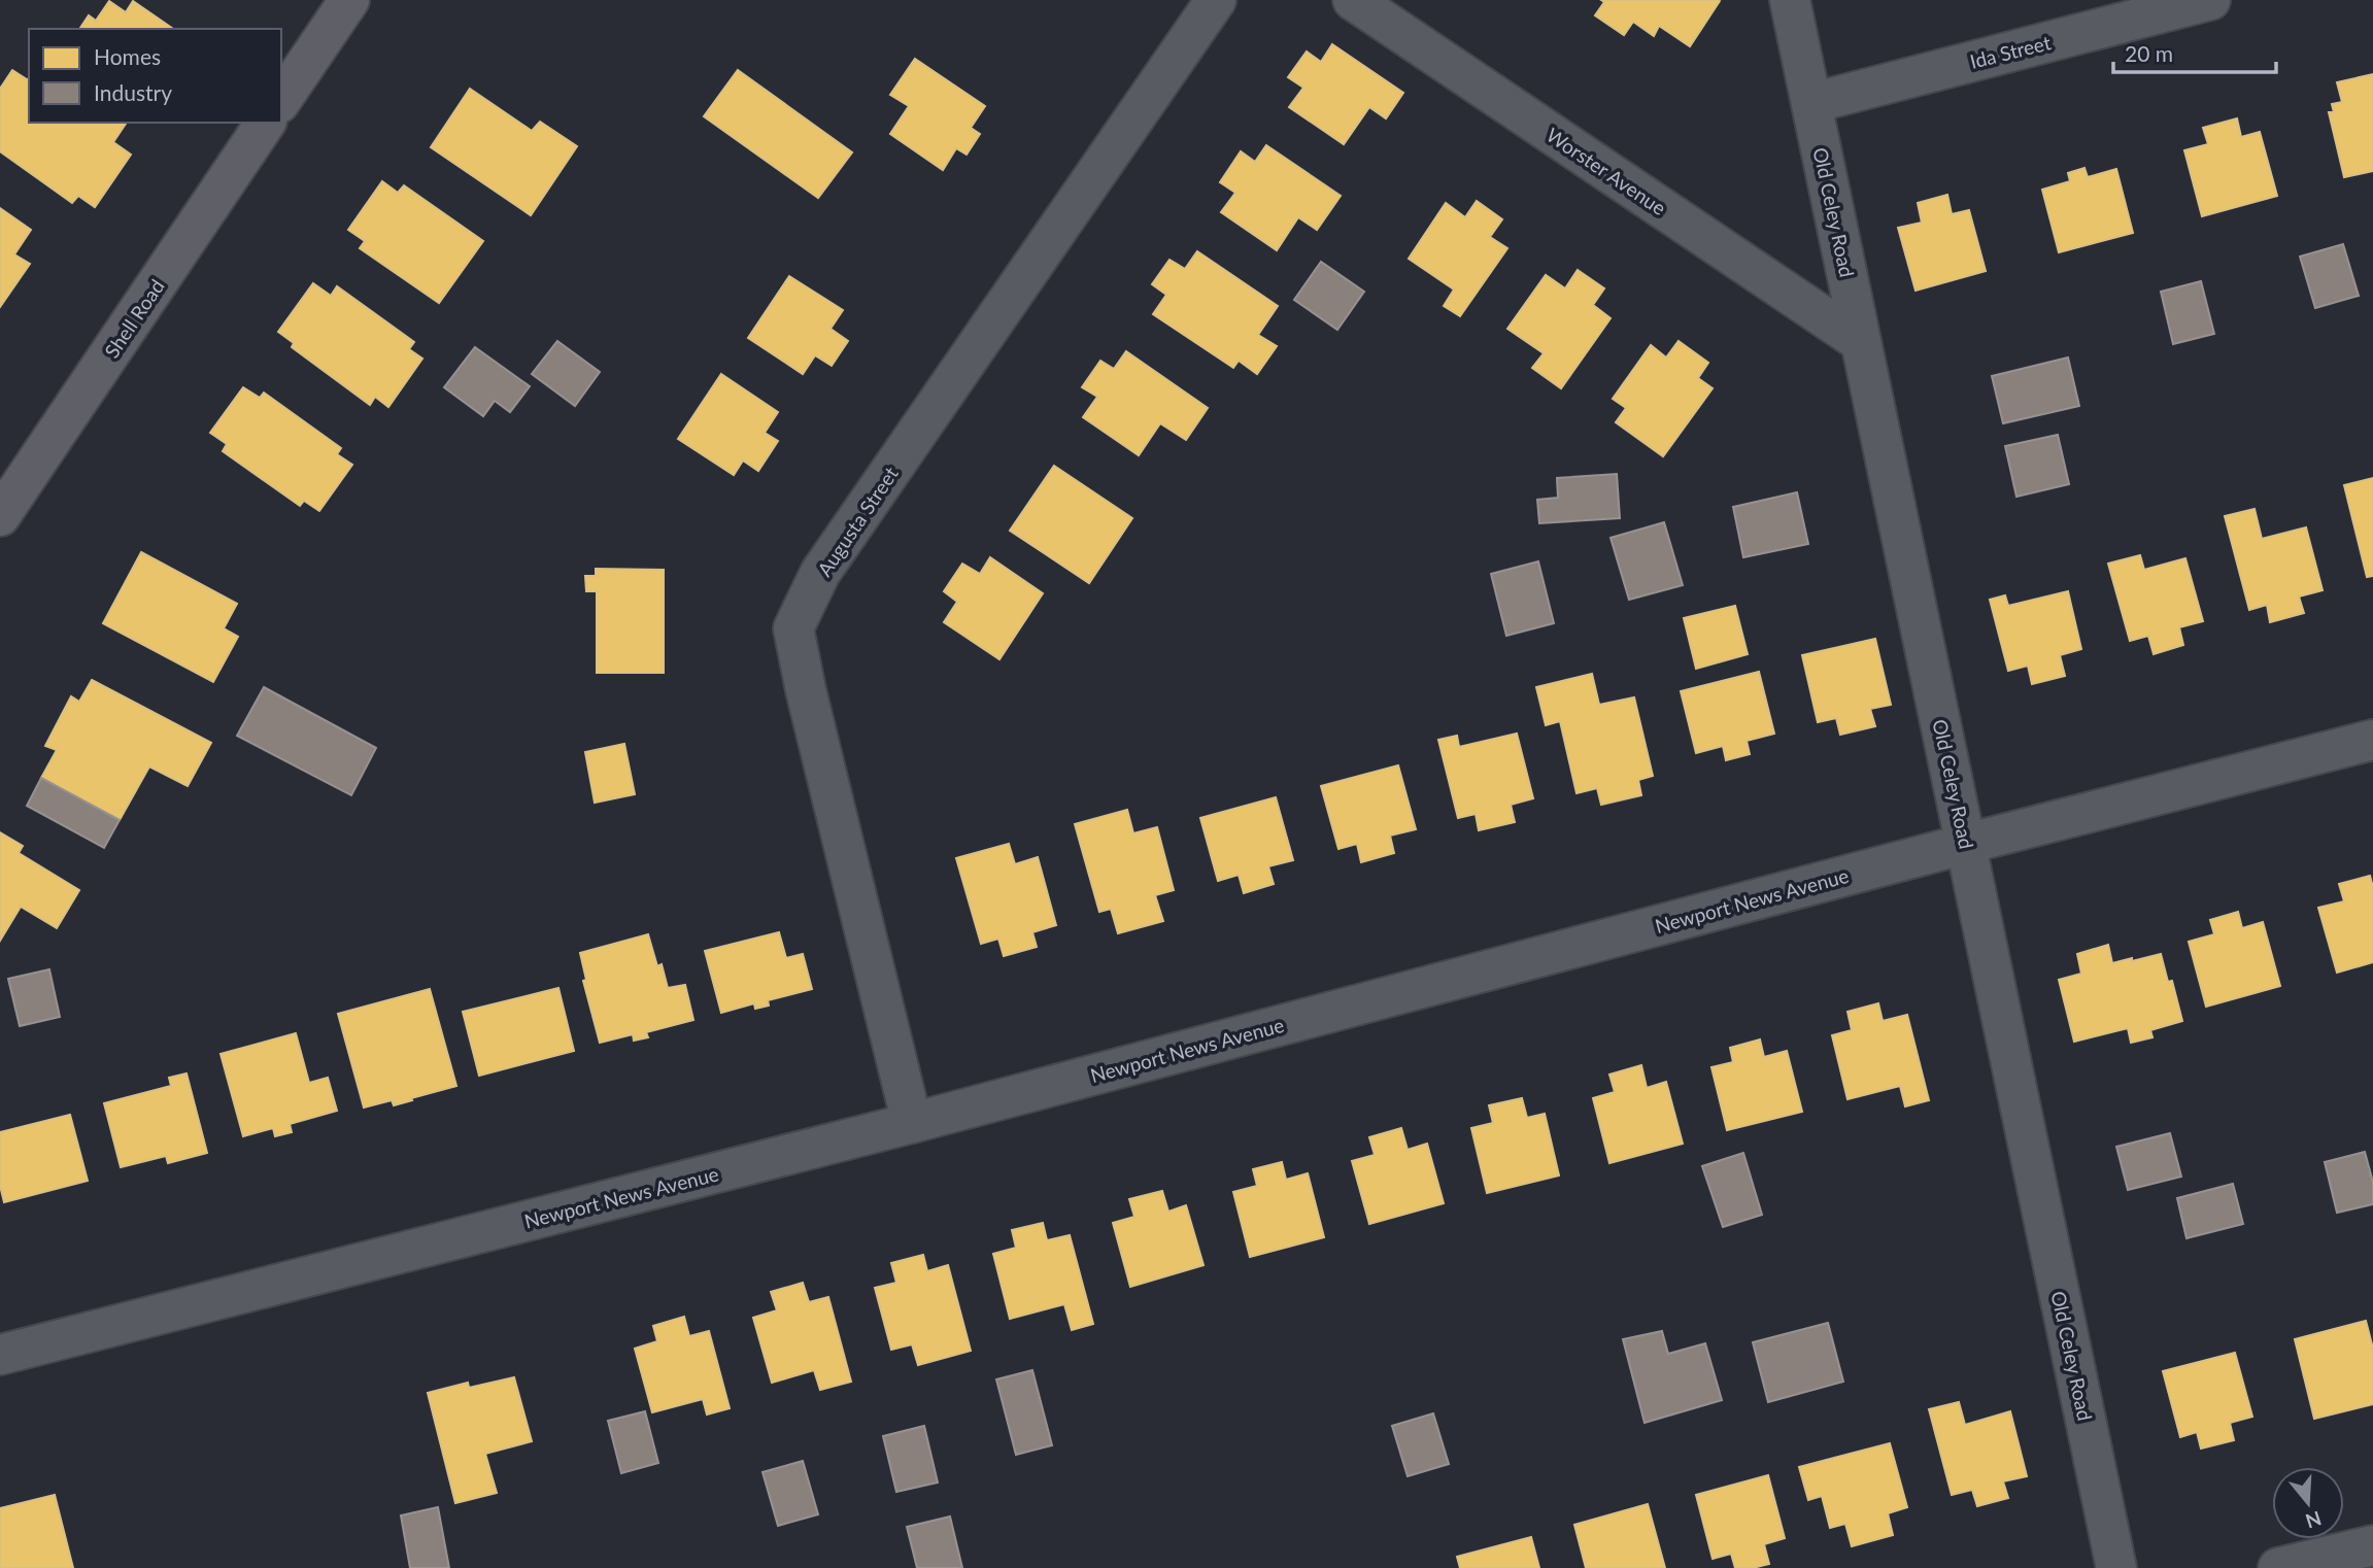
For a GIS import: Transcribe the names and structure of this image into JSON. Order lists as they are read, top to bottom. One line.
{"streets":{"street":["Ida Street","Worster Avenue","Old Celey Road","Shell Road","Augusta Street","Newport News Avenue"]},"crossings":[["Ida Street","Old Celey Road"],["Worster Avenue","Old Celey Road"],["Old Celey Road","Newport News Avenue"],["Augusta Street","Newport News Avenue"]],"legend":["Homes","Industry"],"scale_bar":"20 m","north":"bottom"}
